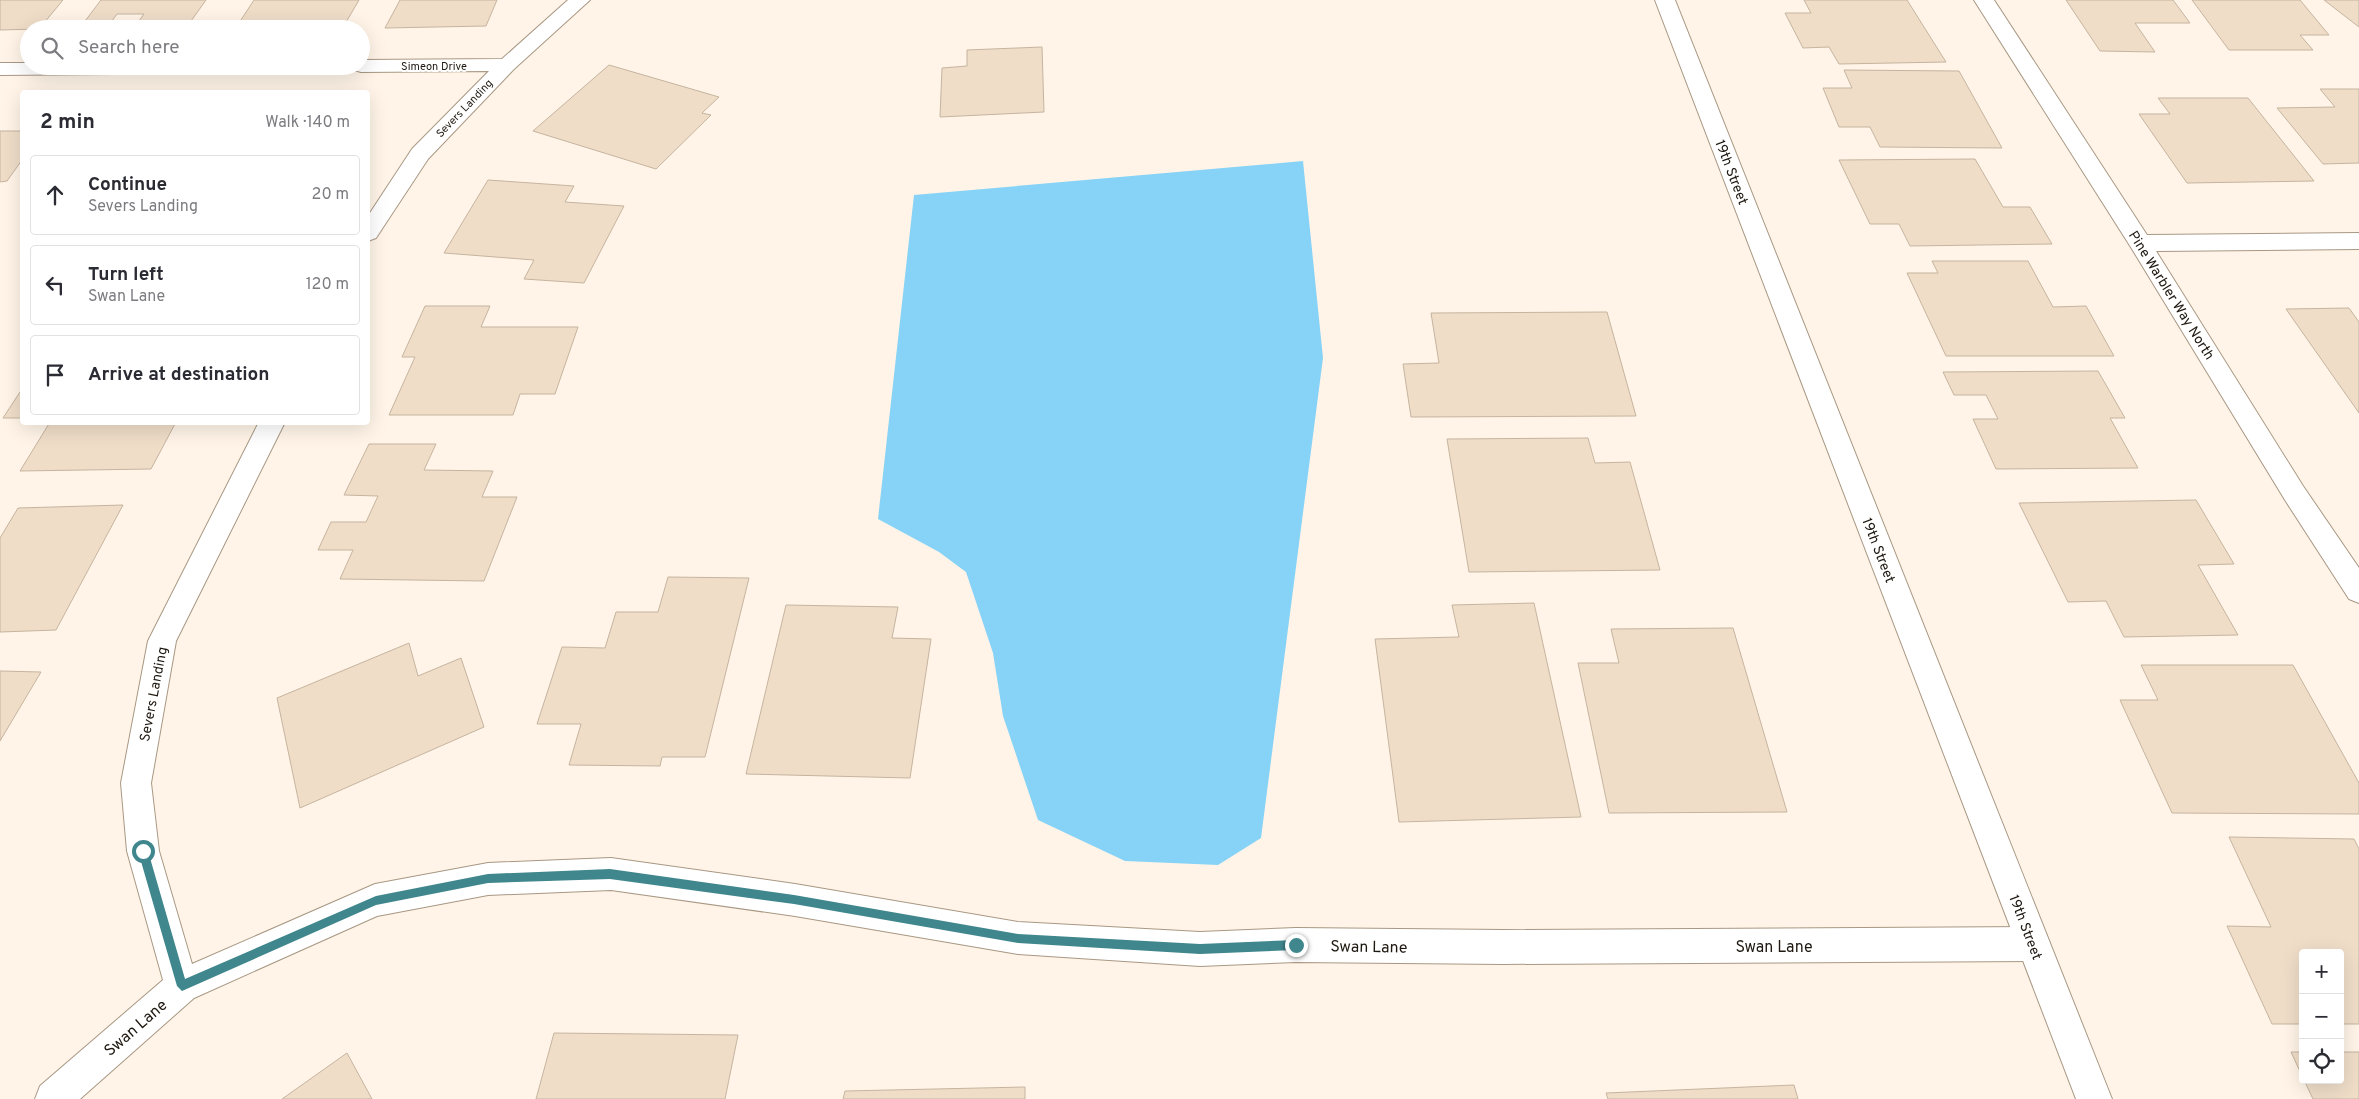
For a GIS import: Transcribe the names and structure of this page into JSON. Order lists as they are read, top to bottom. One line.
{"streets":{"street":["Simeon Drive","Severs Landing","19th Street","Pine Warbler Way North","Swan Lane"]},"crossings":[["Simeon Drive","Severs Landing"],["Severs Landing","Swan Lane"],["19th Street","Swan Lane"]],"page":{"search":"Search here","heading":["2 min","Walk · 140 m"],"list":[["Continue","Severs Landing","20 m"],["Turn left","Swan Lane","120 m"],"Arrive at destination"],"map_buttons":["+","−"]}}
